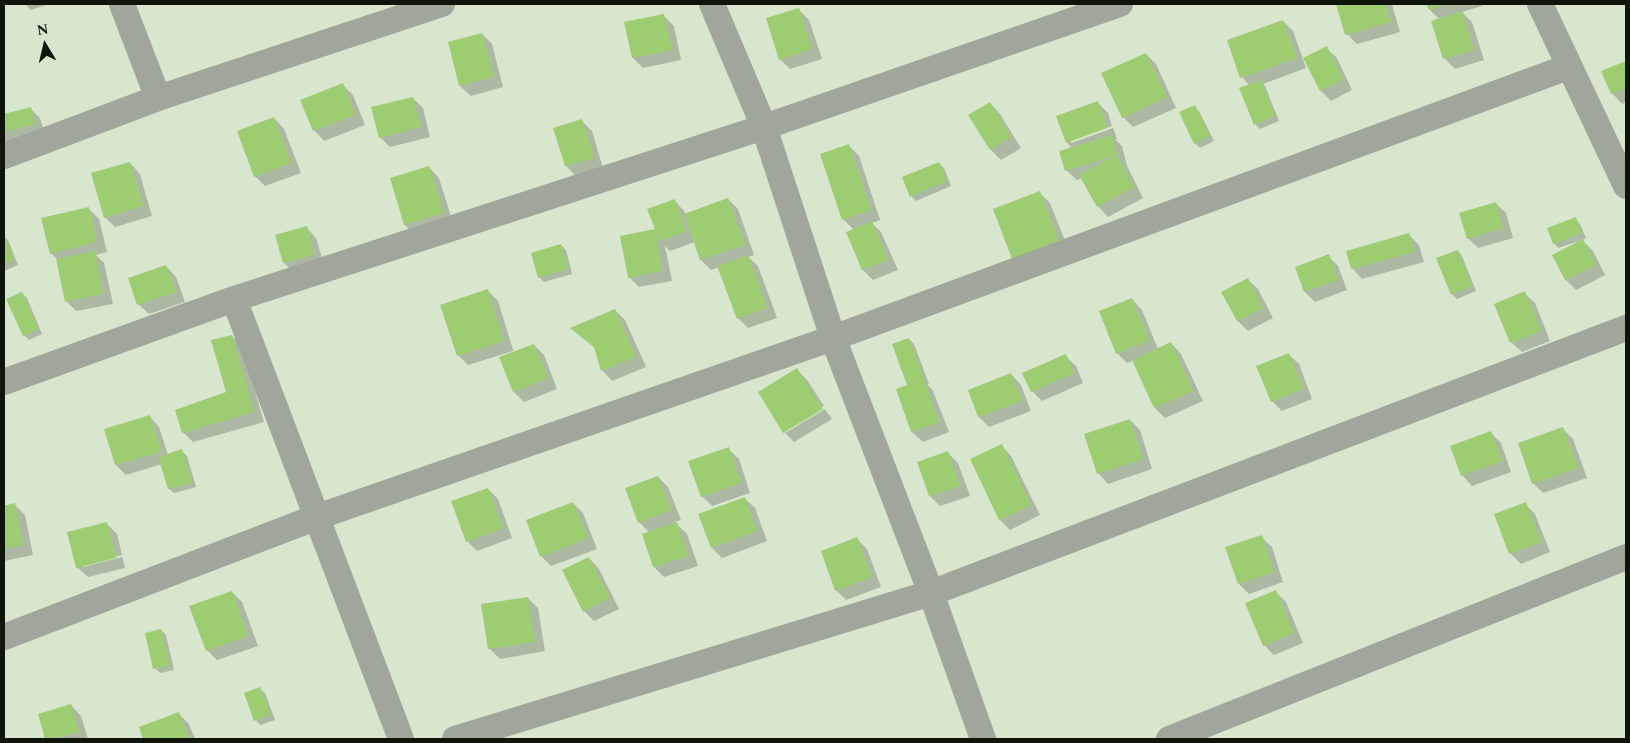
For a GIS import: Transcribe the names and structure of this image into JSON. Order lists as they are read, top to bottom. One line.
{"north":"top"}
